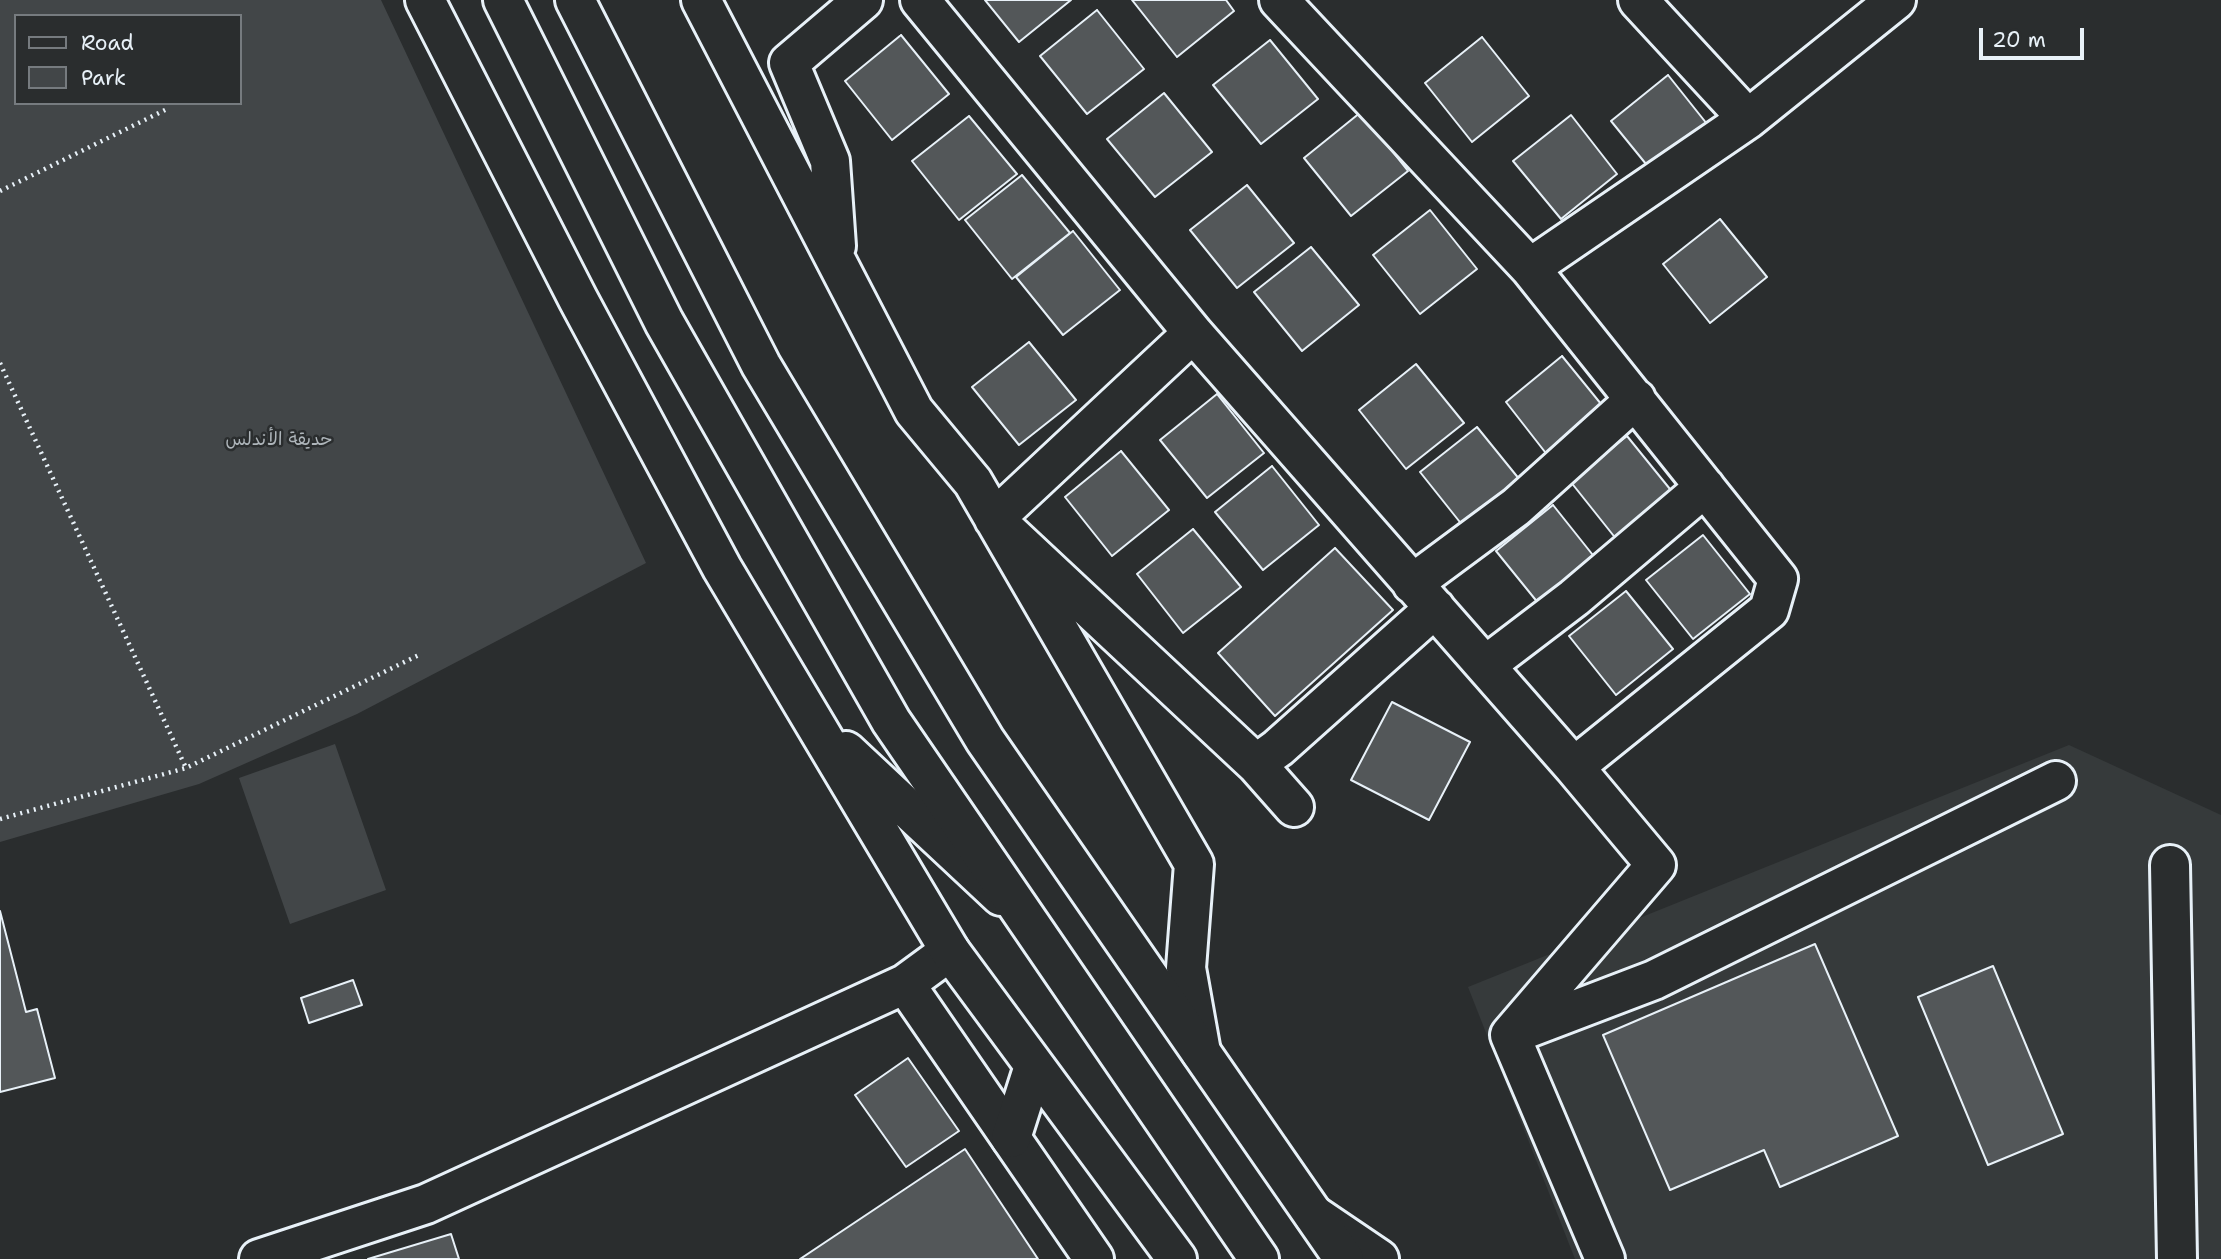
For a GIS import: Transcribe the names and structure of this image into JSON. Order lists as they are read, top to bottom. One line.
{"parks":["حديقة الأندلس"],"legend":["Road","Park"],"scale_bar":"20 m"}
